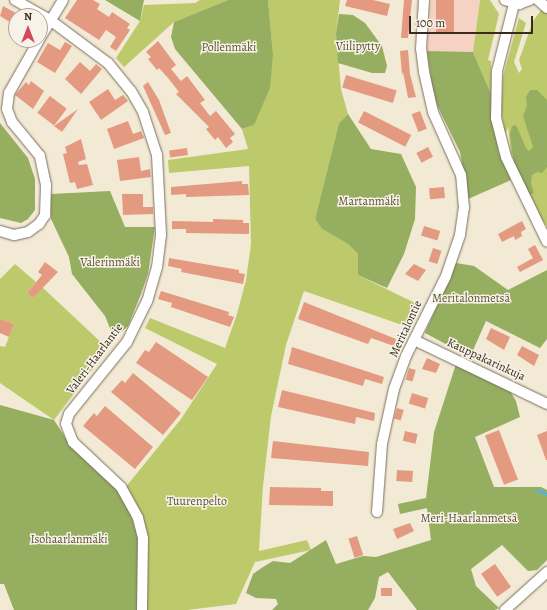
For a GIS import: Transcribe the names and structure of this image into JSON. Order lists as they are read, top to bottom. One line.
{"streets":{"street":["Meritalontie","Valeri-Haarlantie","Kauppakarinkuja"]},"crossings":[["Meritalontie","Kauppakarinkuja"]],"parks":["Viilipytty","Pollenmäki","Martanmäki","Valerinmäki","Meritalonmetsä","Tuurenpelto","Meri-Haarlanmetsä","Isohaarlanmäki"],"scale_bar":"100 m","north":"top"}
